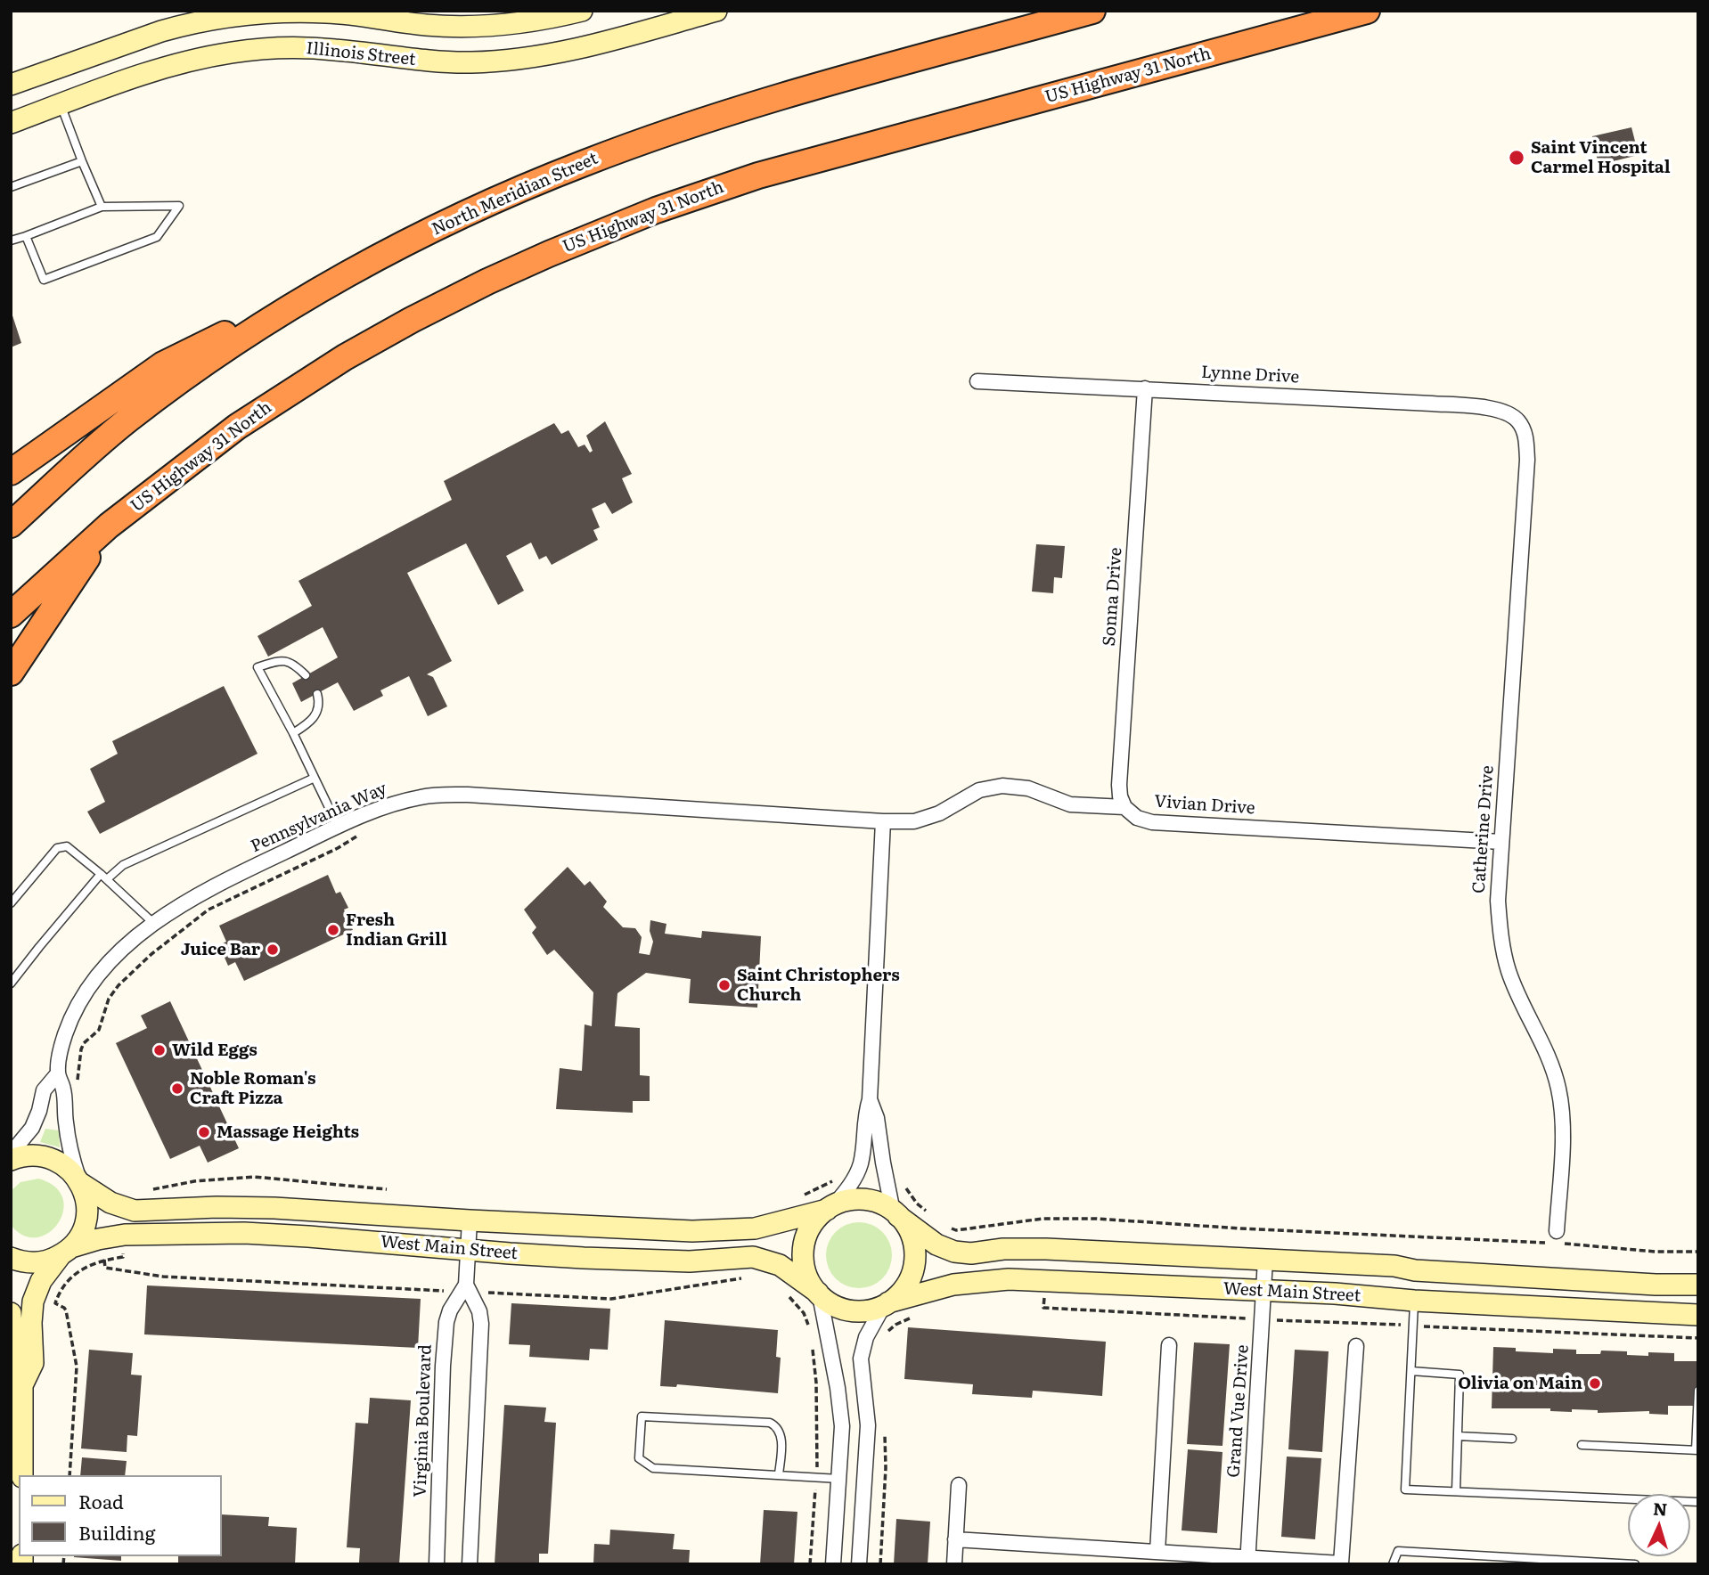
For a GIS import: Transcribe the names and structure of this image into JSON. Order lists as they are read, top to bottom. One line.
{"streets":{"highway":["US Highway 31 North","North Meridian Street"],"main road":["Illinois Street","West Main Street"],"street":["Lynne Drive","Sonna Drive","Vivian Drive","Pennsylvania Way","Catherine Drive","Grand Vue Drive","Virginia Boulevard"]},"crossings":[["Lynne Drive","Sonna Drive"],["Lynne Drive","Catherine Drive"],["Sonna Drive","Vivian Drive"],["Vivian Drive","Pennsylvania Way"],["Vivian Drive","Catherine Drive"],["Pennsylvania Way","West Main Street"],["West Main Street","Grand Vue Drive"],["West Main Street","Virginia Boulevard"]],"places":["Saint Vincent Carmel Hospital","Fresh Indian Grill","Juice Bar","Saint Christophers Church","Wild Eggs","Noble Roman's Craft Pizza","Massage Heights","Olivia on Main"],"legend":["Road","Building"],"north":"top"}
